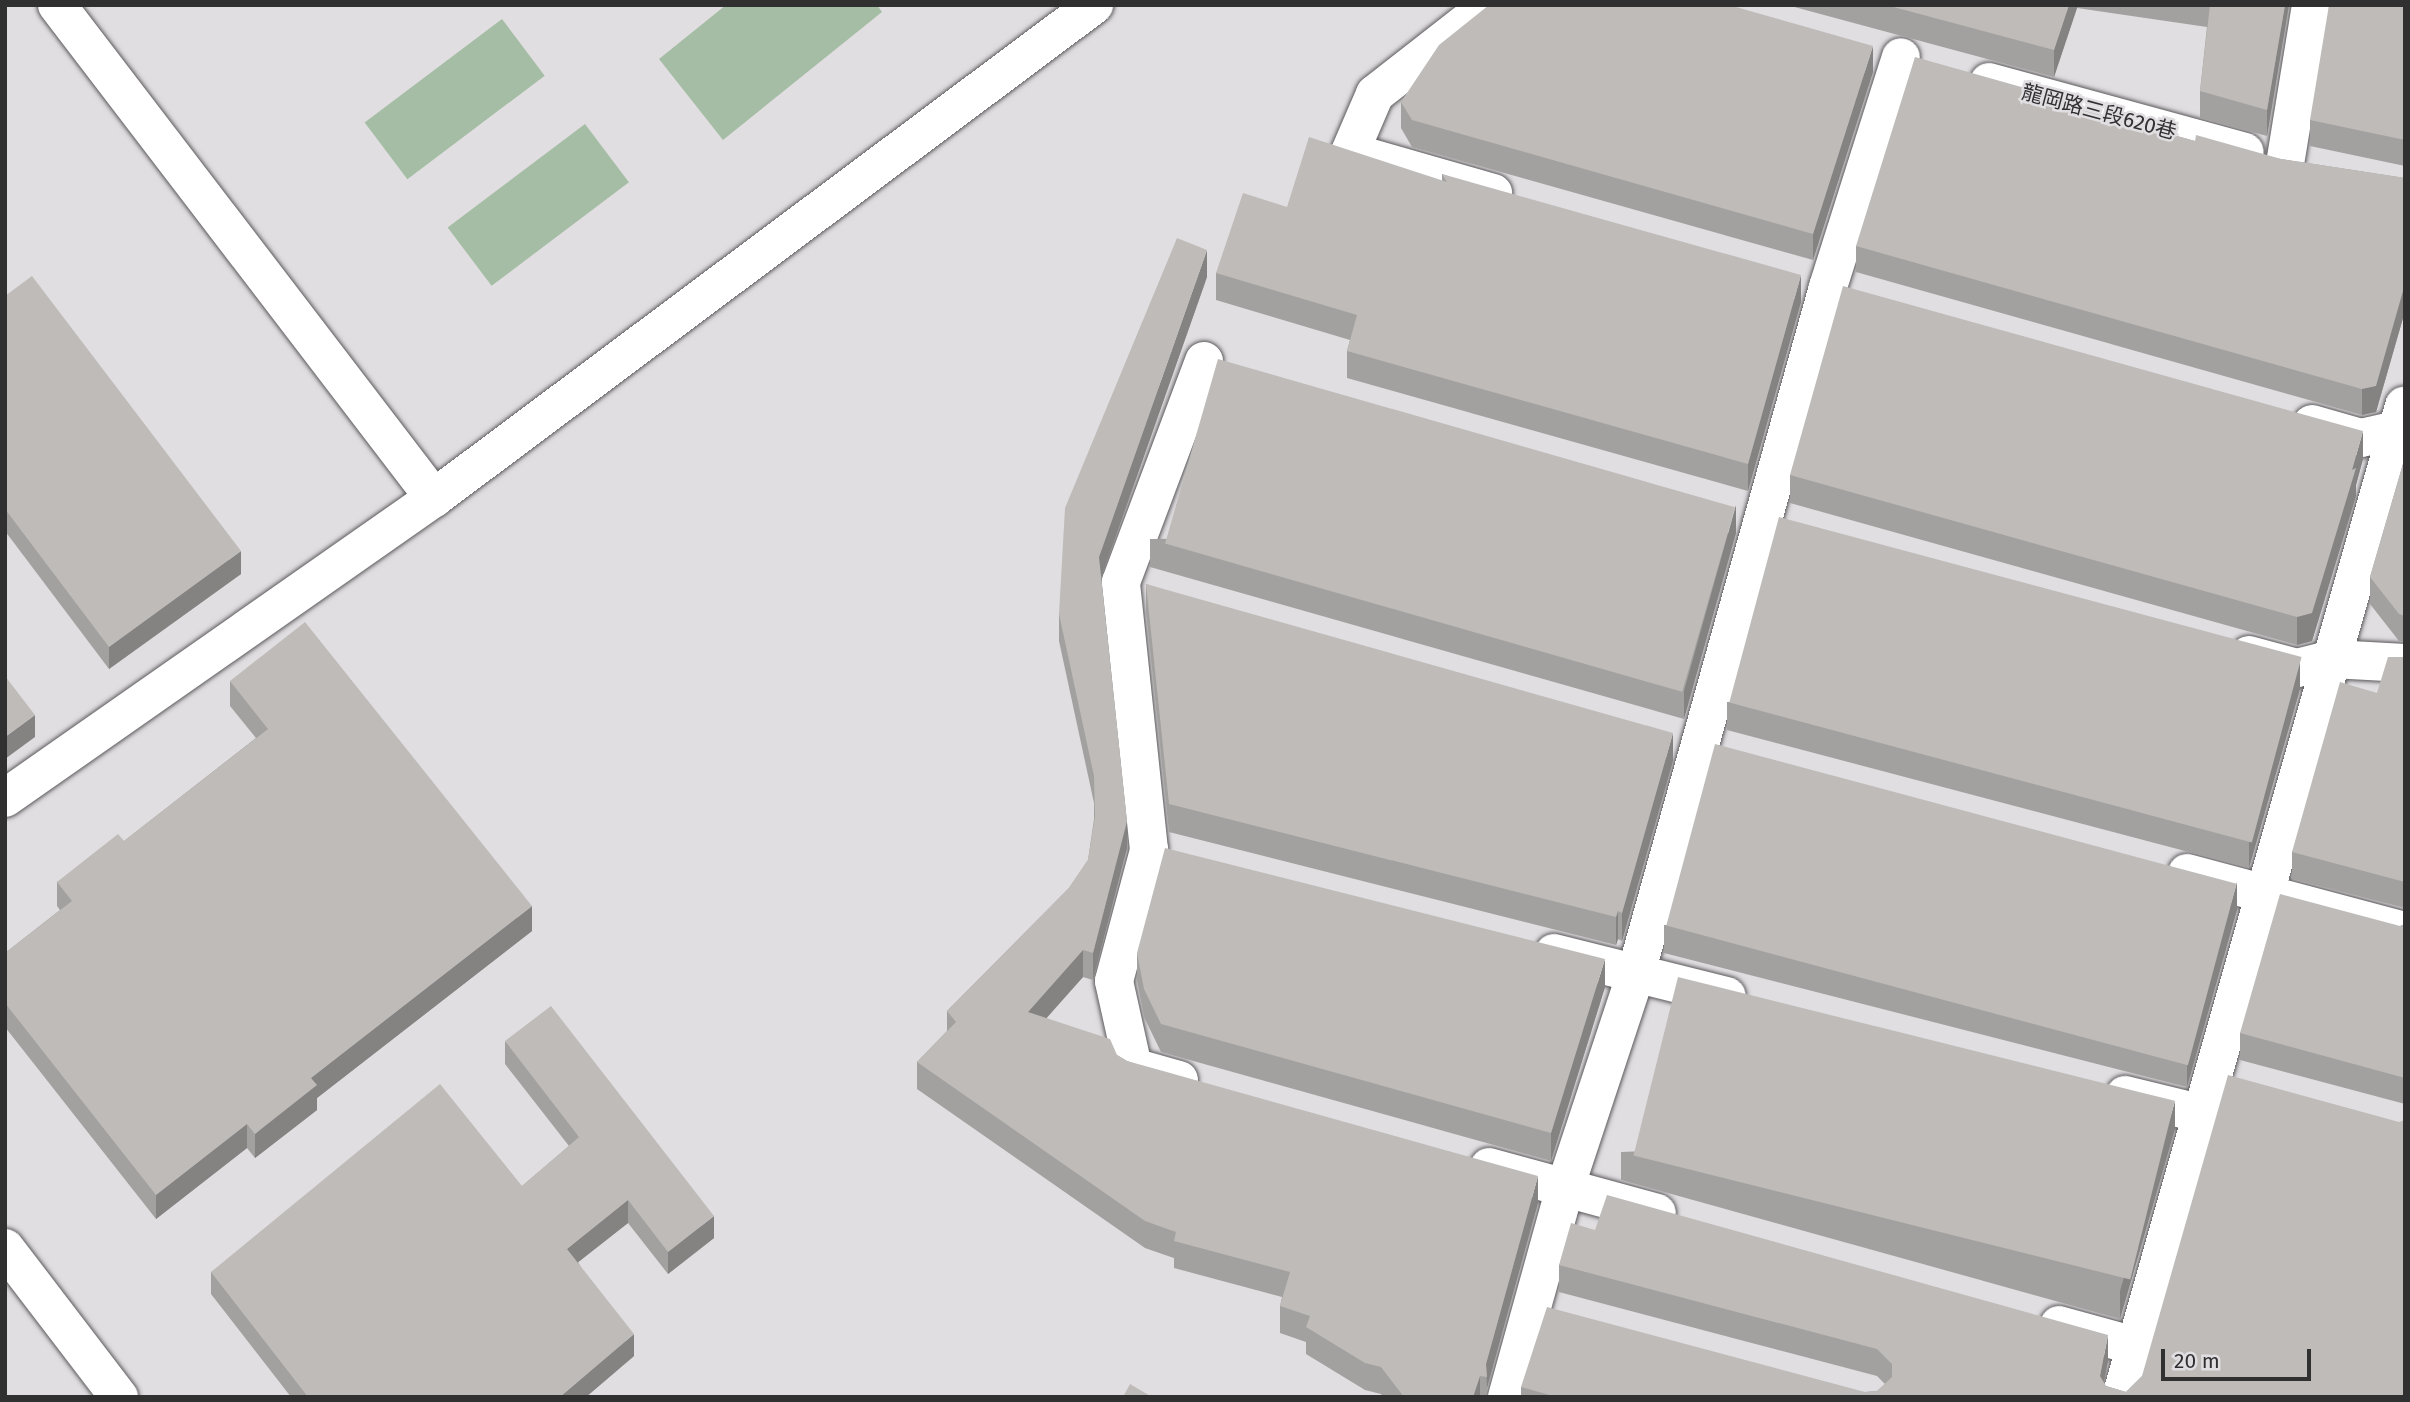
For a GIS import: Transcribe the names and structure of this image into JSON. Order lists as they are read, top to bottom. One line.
{"streets":{"lane":["龍岡路三段620巷"]},"scale_bar":"20 m"}
